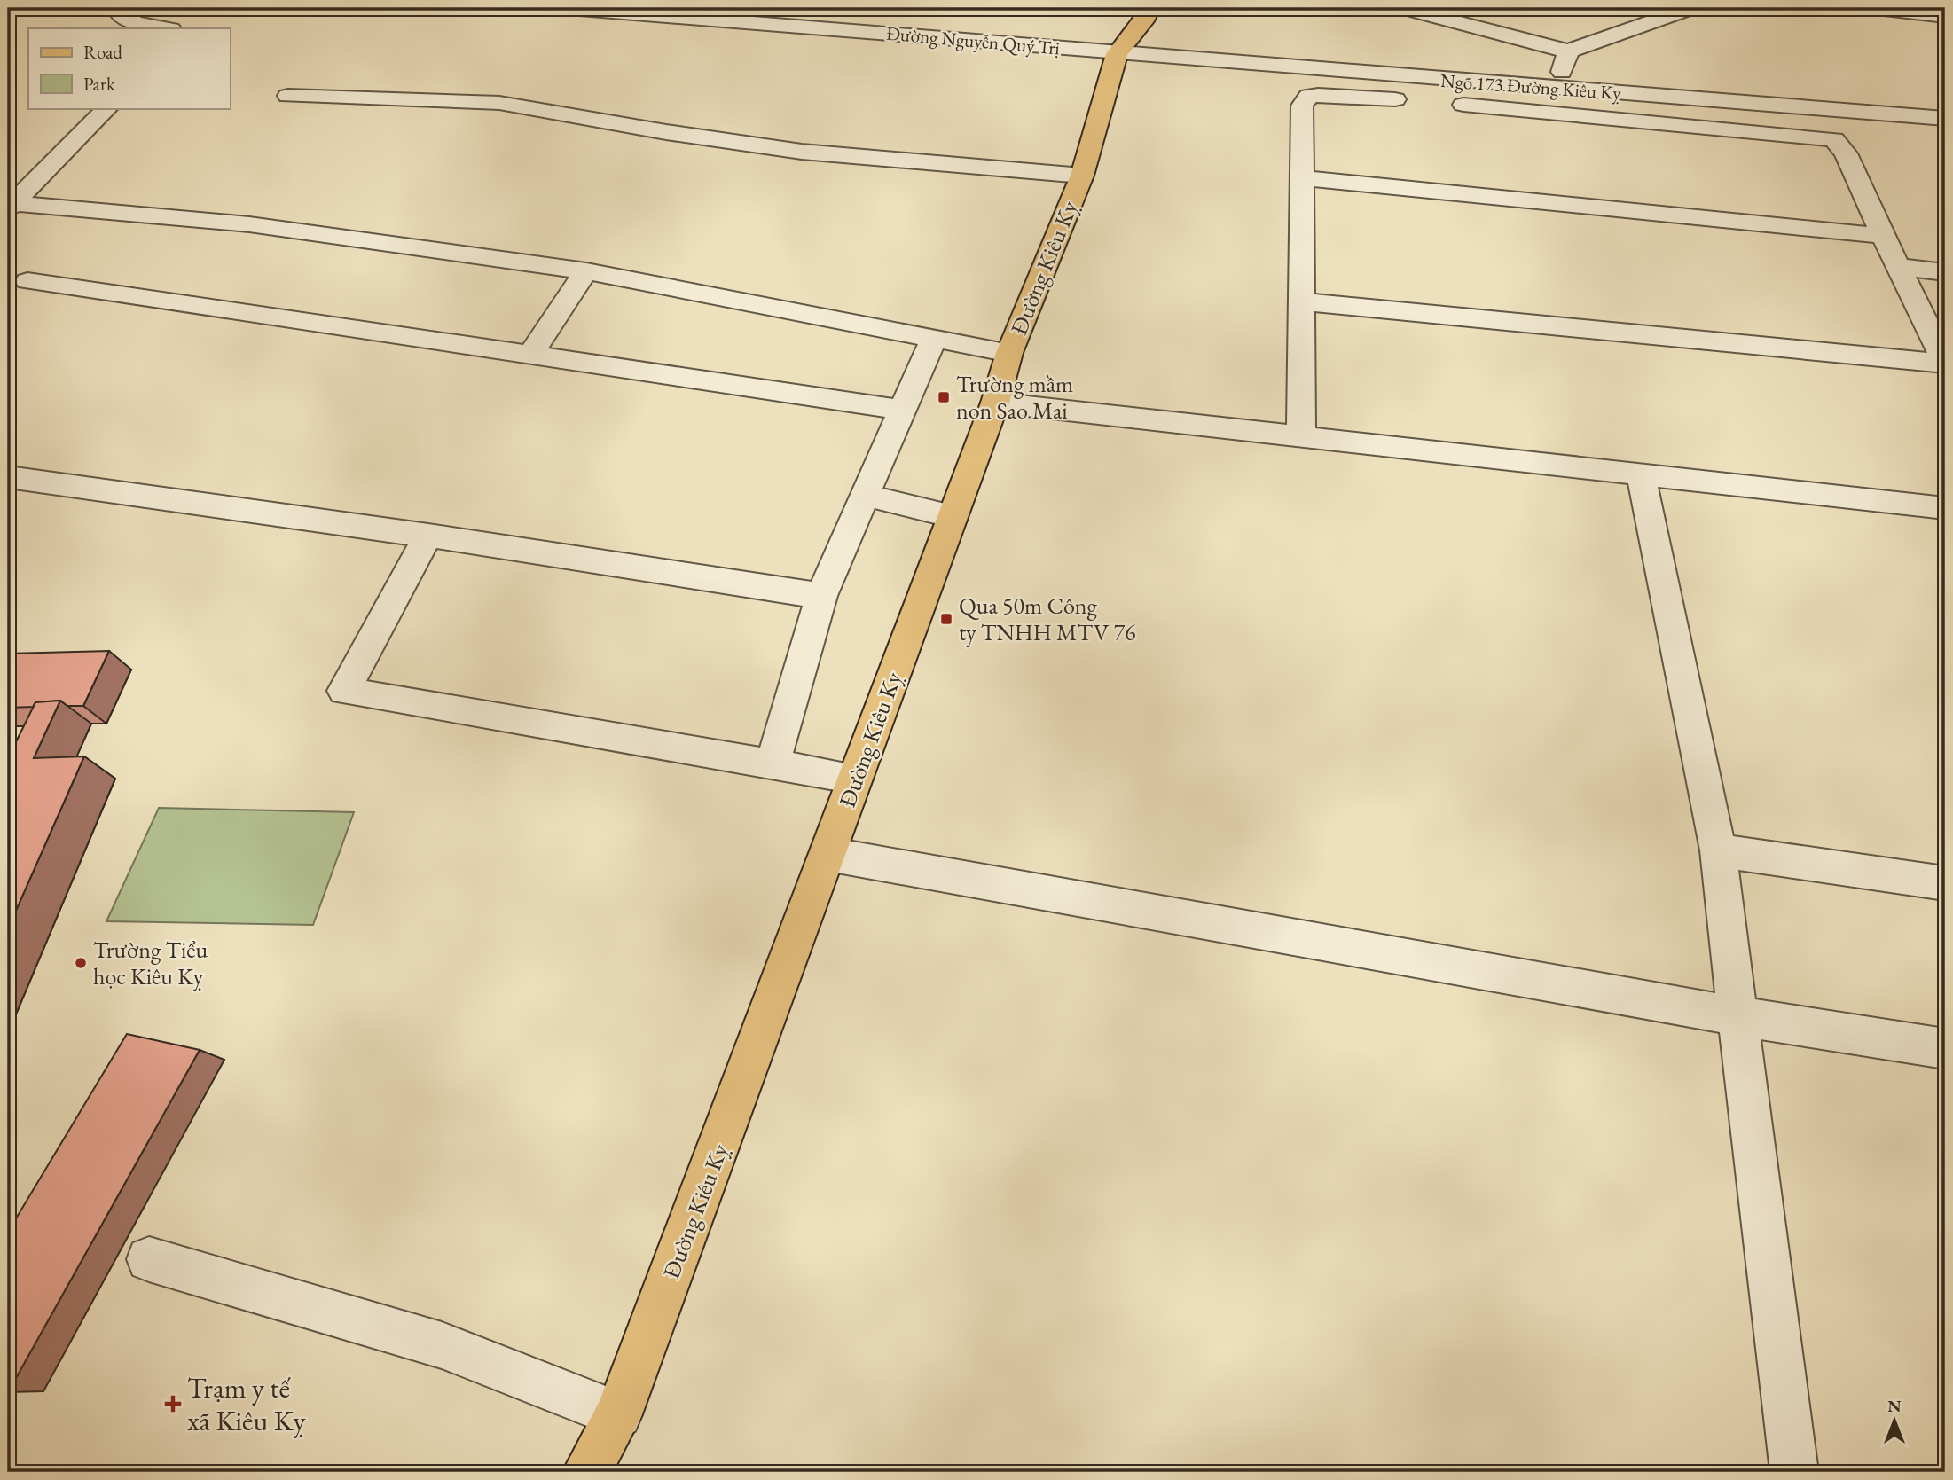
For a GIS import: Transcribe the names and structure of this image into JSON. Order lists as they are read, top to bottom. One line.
{"streets":{"main road":["Đường Kiêu Kỵ"],"street":["Đường Nguyễn Quý Trị","Ngõ 173 Đường Kiêu Kỵ"]},"crossings":[["Đường Nguyễn Quý Trị","Ngõ 173 Đường Kiêu Kỵ"],["Đường Nguyễn Quý Trị","Đường Kiêu Kỵ"],["Ngõ 173 Đường Kiêu Kỵ","Đường Kiêu Kỵ"]],"places":{"transit":["Trường mầm non Sao Mai","Qua 50m Công ty TNHH MTV 76"],"other":["Trường Tiểu học Kiêu Kỵ"],"health":["Trạm y tế xã Kiêu Kỵ"]},"legend":["Road","Park"],"north":"top"}
